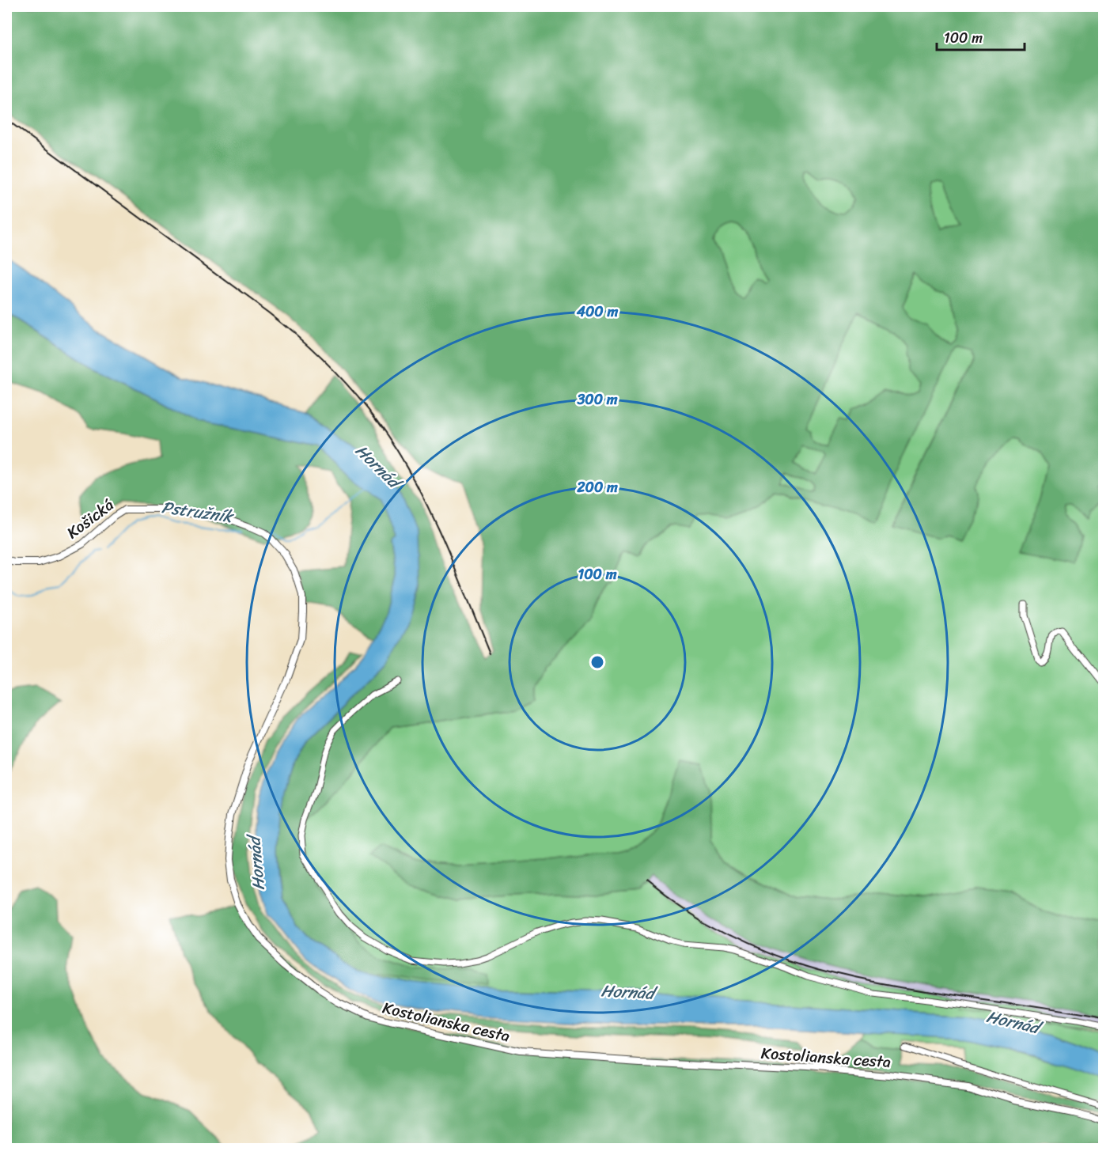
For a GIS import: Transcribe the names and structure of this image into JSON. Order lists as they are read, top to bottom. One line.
{"streets":{"street":["Košická","Kostolianska cesta"]},"crossings":[["Košická","Kostolianska cesta"]],"water":["Hornád","Pstružník"],"scale_bar":"100 m","rings":["400 m","300 m","200 m","100 m"]}
